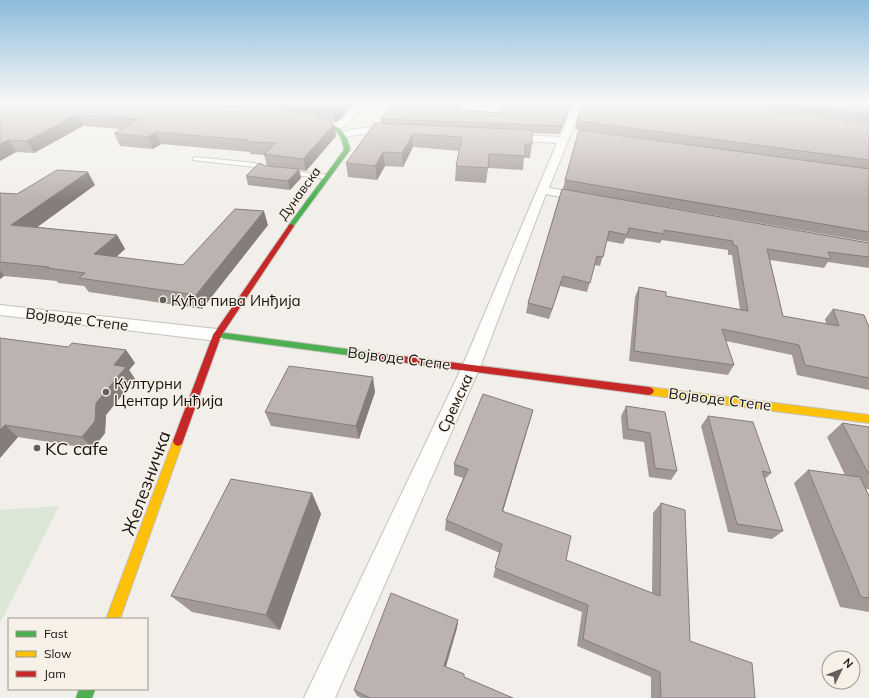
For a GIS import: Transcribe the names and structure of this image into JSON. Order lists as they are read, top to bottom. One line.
{"streets":{"main road":["Дунавска","Војводе Степе","Железничка"],"street":["Сремска"]},"crossings":[["Дунавска","Војводе Степе"],["Дунавска","Железничка"],["Војводе Степе","Сремска"],["Војводе Степе","Железничка"]],"places":["Кућа пива Инђија","Културни Центар Инђија","KC cafe"],"legend":["Fast","Slow","Jam"],"north":"top right"}
